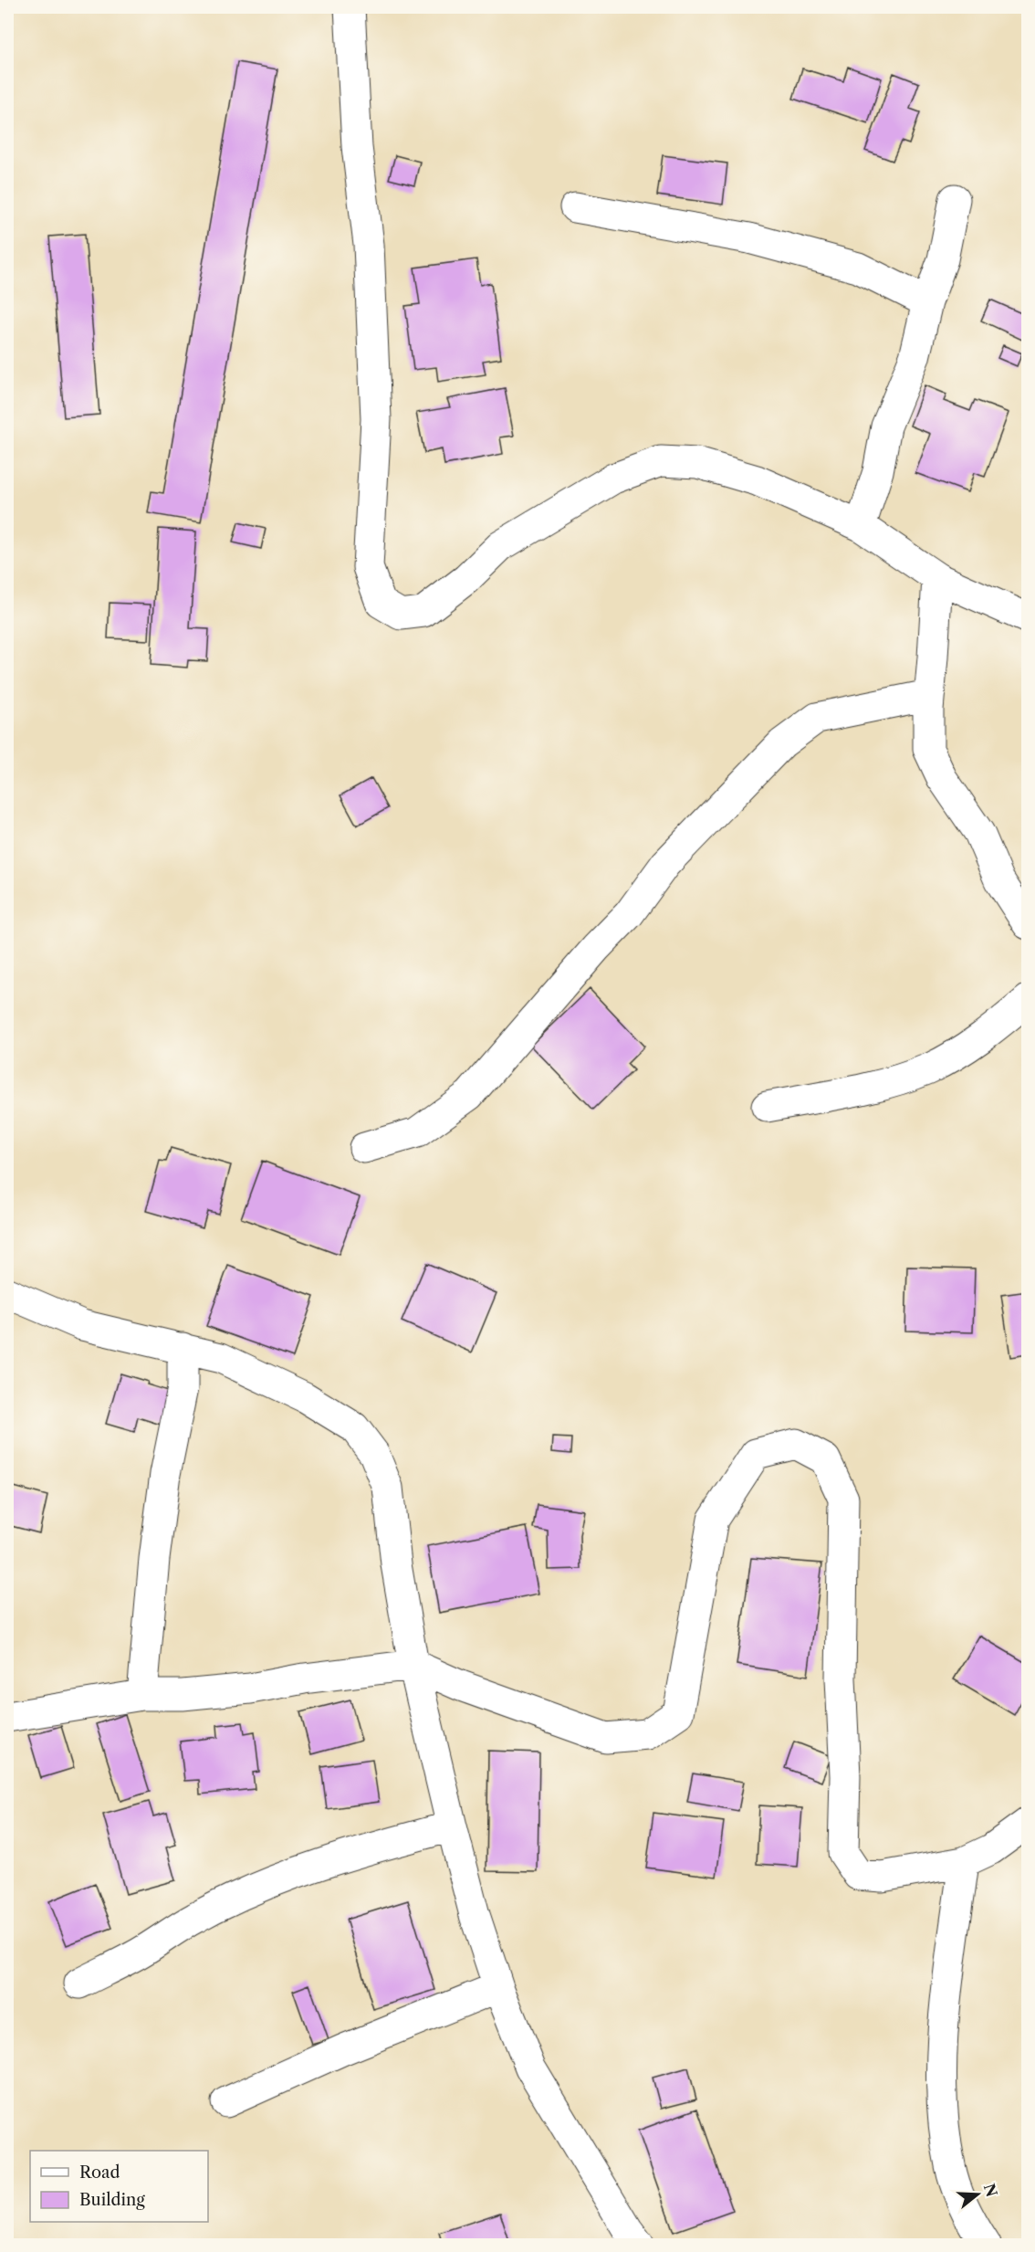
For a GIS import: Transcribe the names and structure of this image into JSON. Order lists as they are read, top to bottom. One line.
{"legend":["Road","Building"],"north":"right"}
